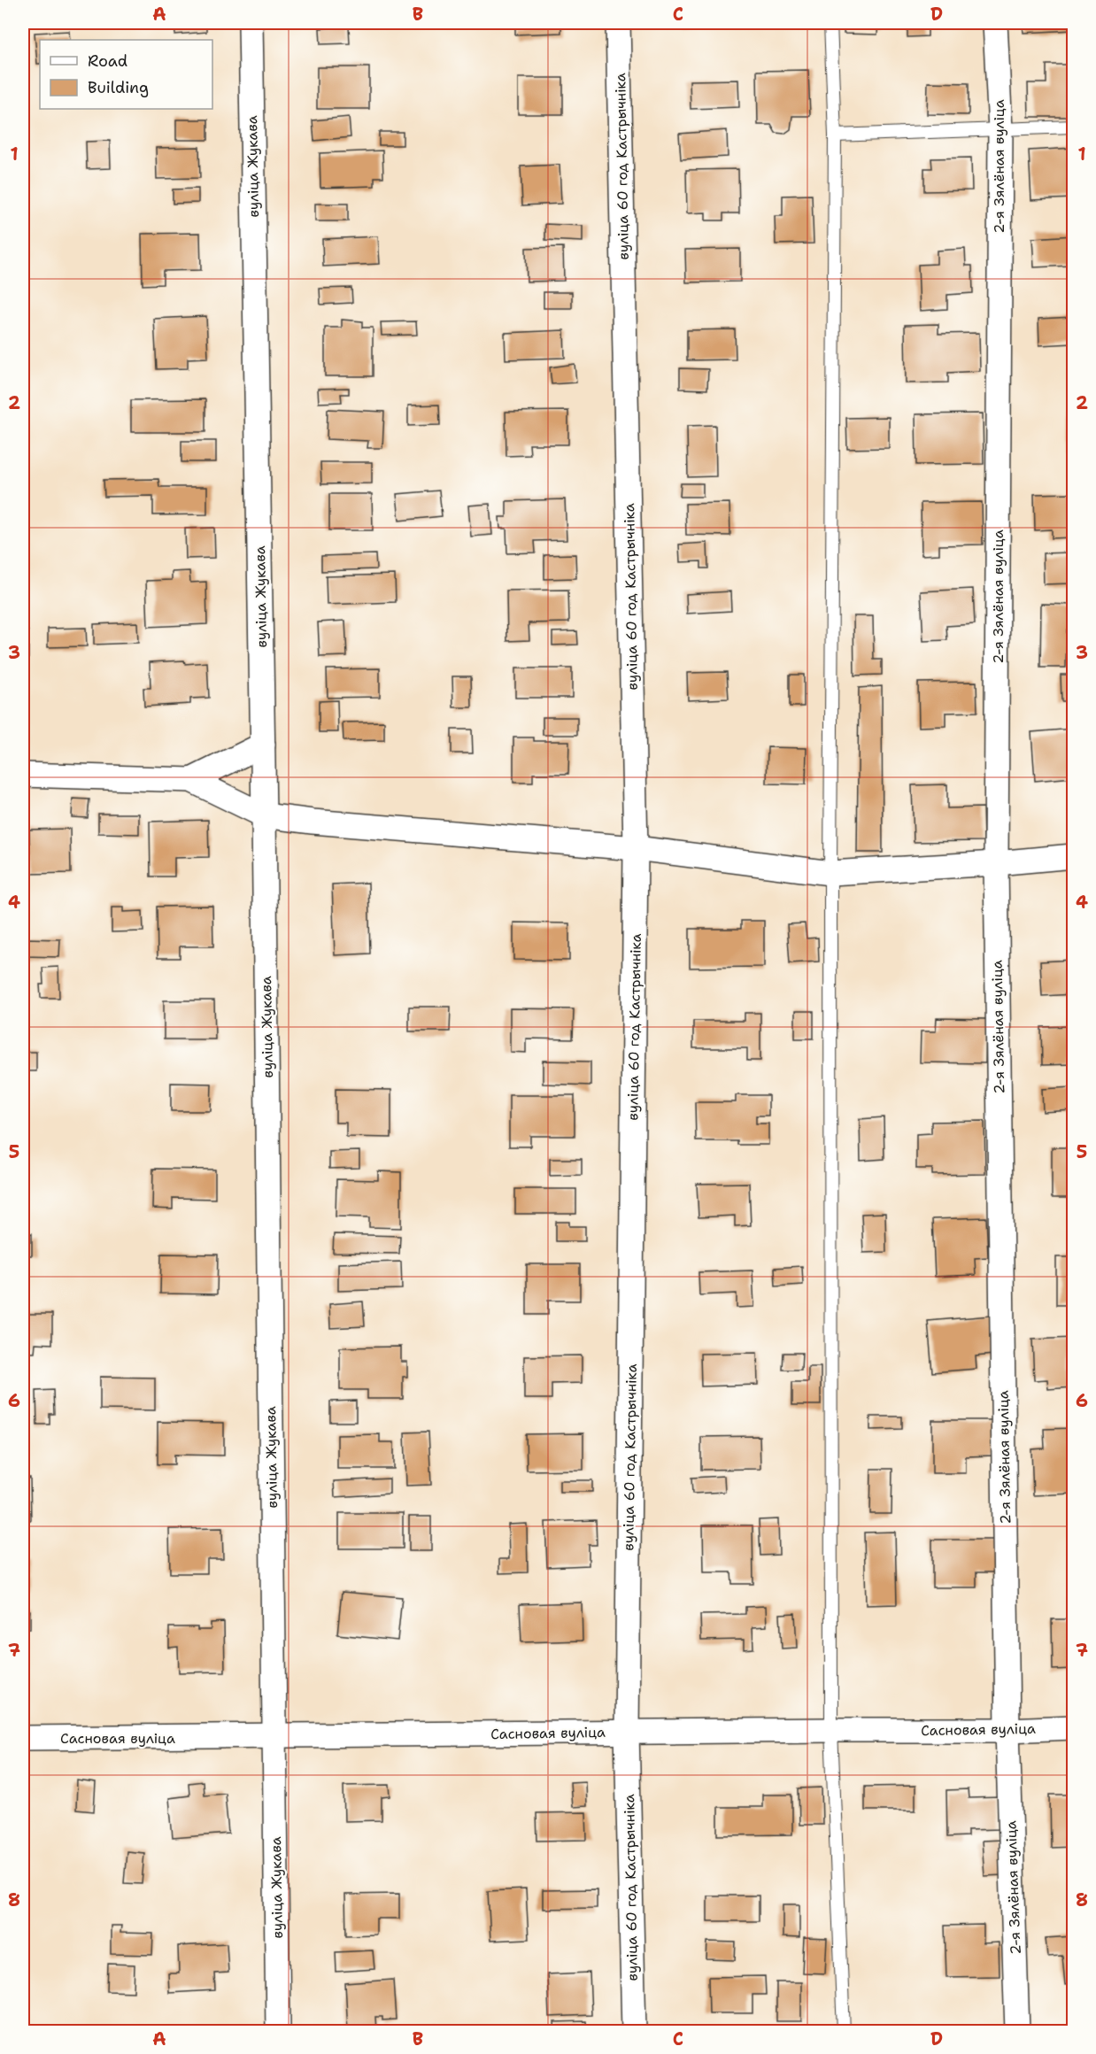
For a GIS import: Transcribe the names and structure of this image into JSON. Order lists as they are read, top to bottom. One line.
{"streets":{"street":["вуліца Жукава","вуліца 60 год Кастрычніка","2-я Зялёная вуліца","Сасновая вуліца"]},"crossings":[["вуліца Жукава","Сасновая вуліца"],["вуліца 60 год Кастрычніка","Сасновая вуліца"],["2-я Зялёная вуліца","Сасновая вуліца"]],"legend":["Road","Building"],"grid":{"columns":["A","B","C","D"],"rows":["1","2","3","4","5","6","7","8"]}}
